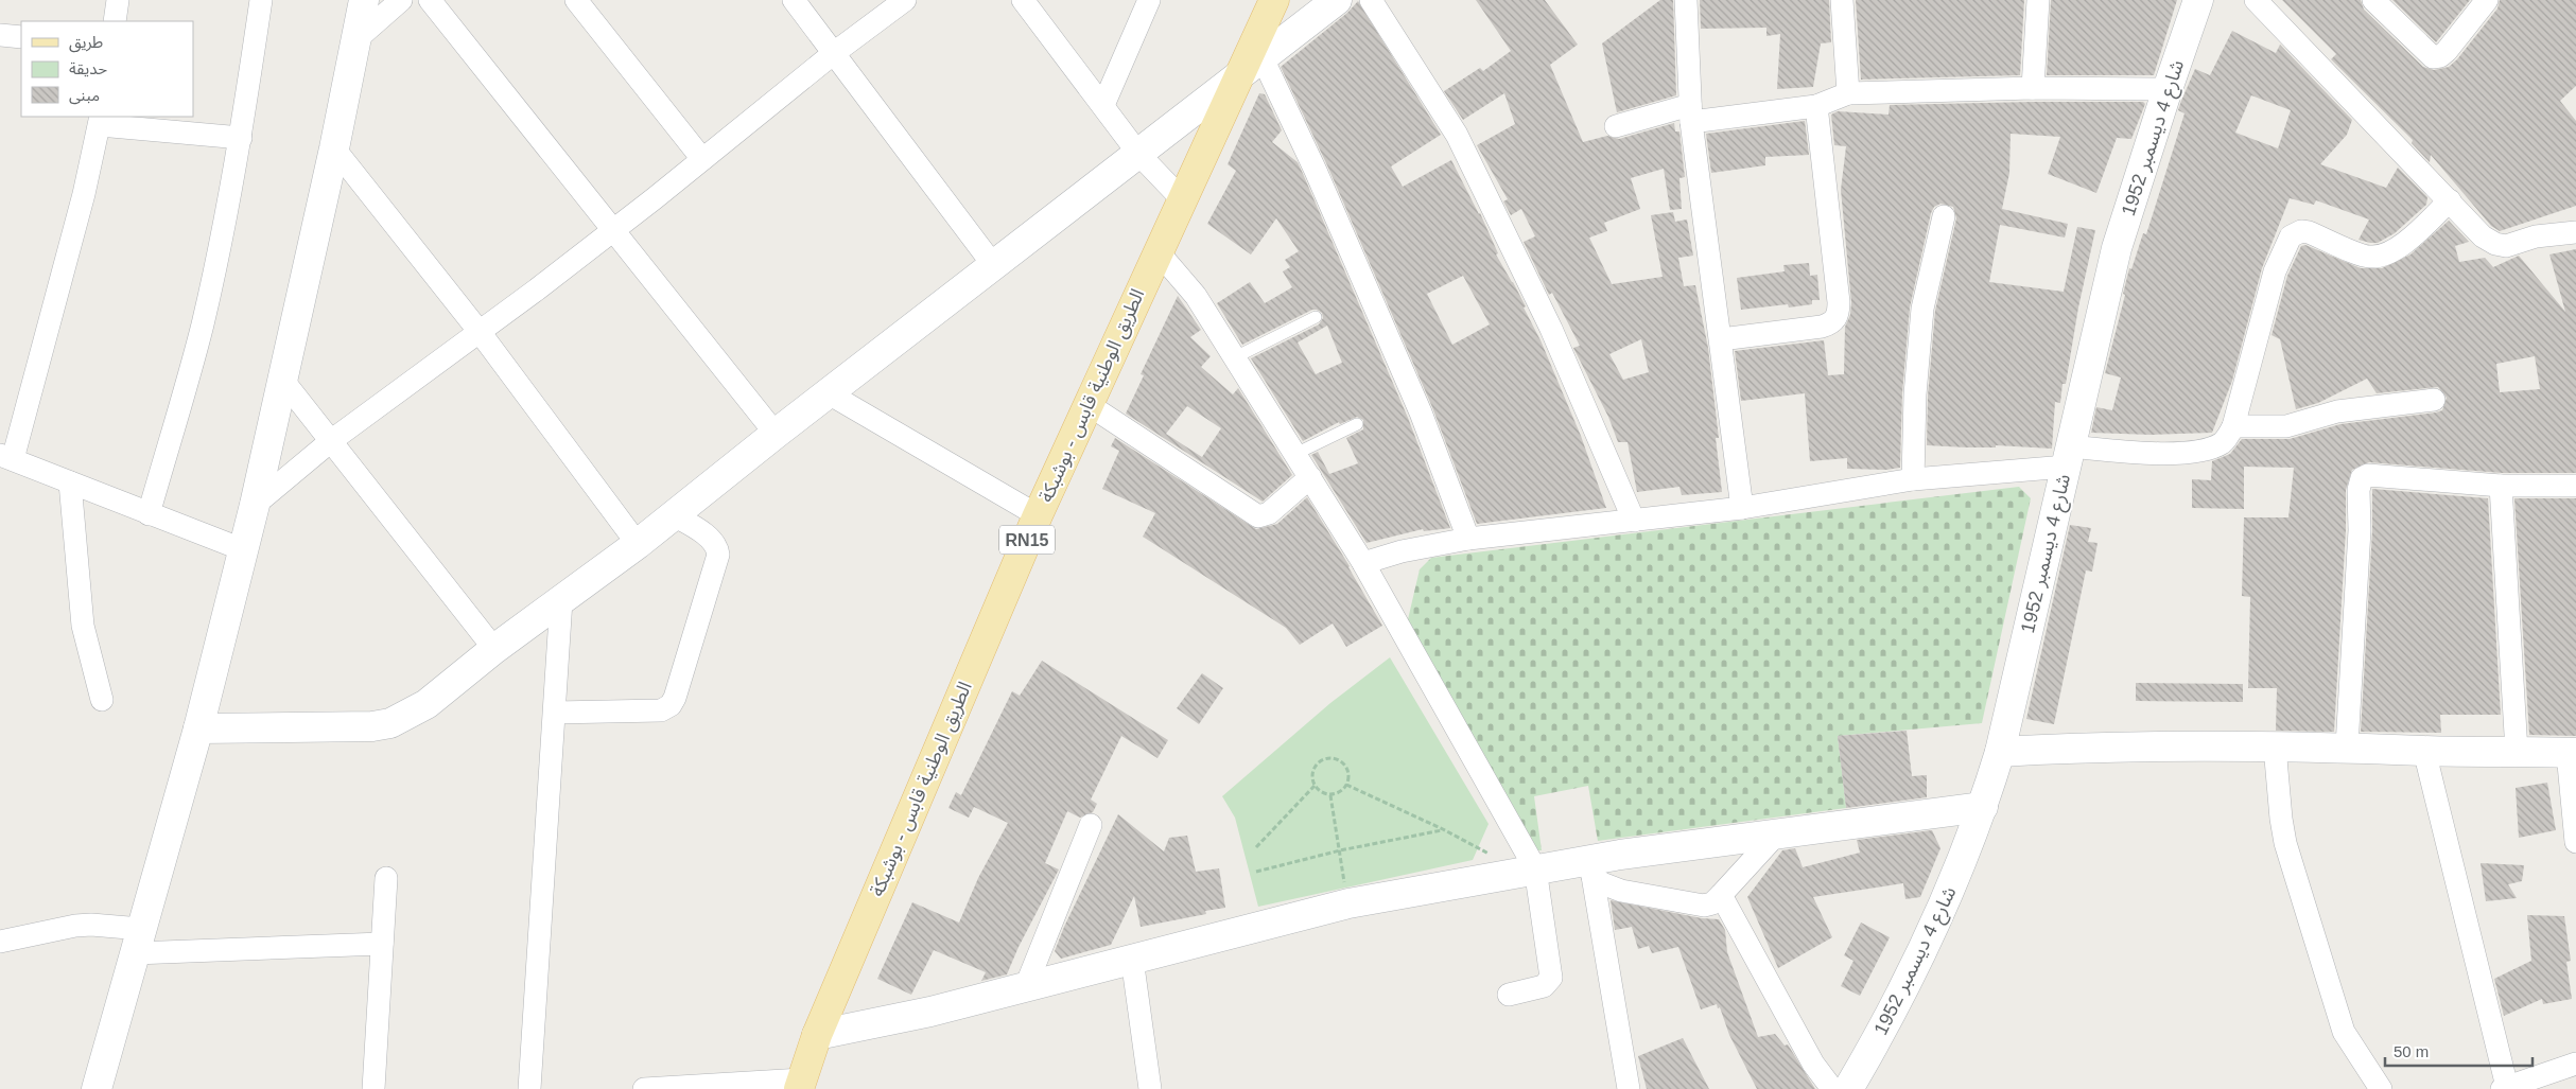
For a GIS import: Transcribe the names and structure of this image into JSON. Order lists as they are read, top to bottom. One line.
{"streets":{"main road":["الطريق الوطنية قابس - بوشبكة","RN15"],"street":["شارع 4 ديسمبر 1952"]},"legend":["طريق","حديقة","مبنى"],"scale_bar":"50 m"}
